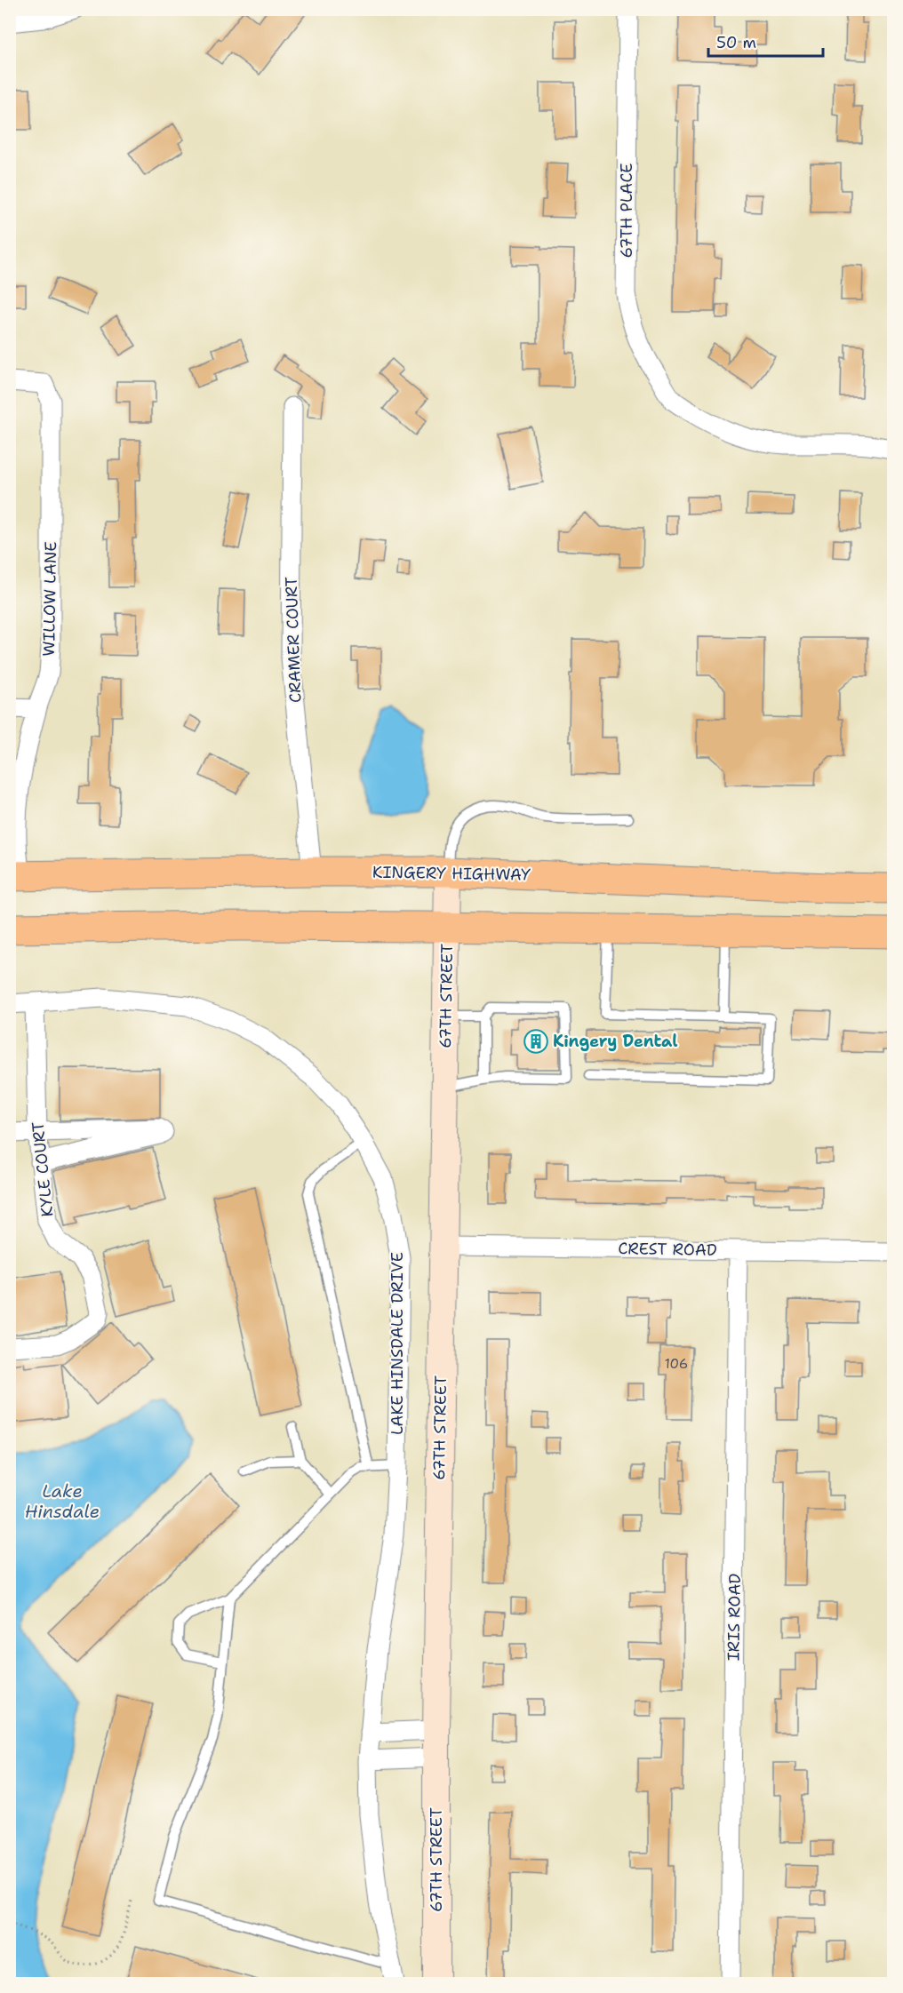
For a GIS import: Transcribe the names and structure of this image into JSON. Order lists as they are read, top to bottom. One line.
{"streets":{"highway":["KINGERY HIGHWAY"],"street":["67TH PLACE","WILLOW LANE","CRAMER COURT","67TH STREET","KYLE COURT","CREST ROAD","LAKE HINSDALE DRIVE","IRIS ROAD"]},"crossings":[["WILLOW LANE","KINGERY HIGHWAY"],["CRAMER COURT","KINGERY HIGHWAY"],["KINGERY HIGHWAY","67TH STREET"],["67TH STREET","CREST ROAD"],["KYLE COURT","LAKE HINSDALE DRIVE"],["CREST ROAD","IRIS ROAD"]],"water":["Lake Hinsdale"],"places":{"building":["Kingery Dental"]},"house_numbers":["106"],"scale_bar":"50 m"}
